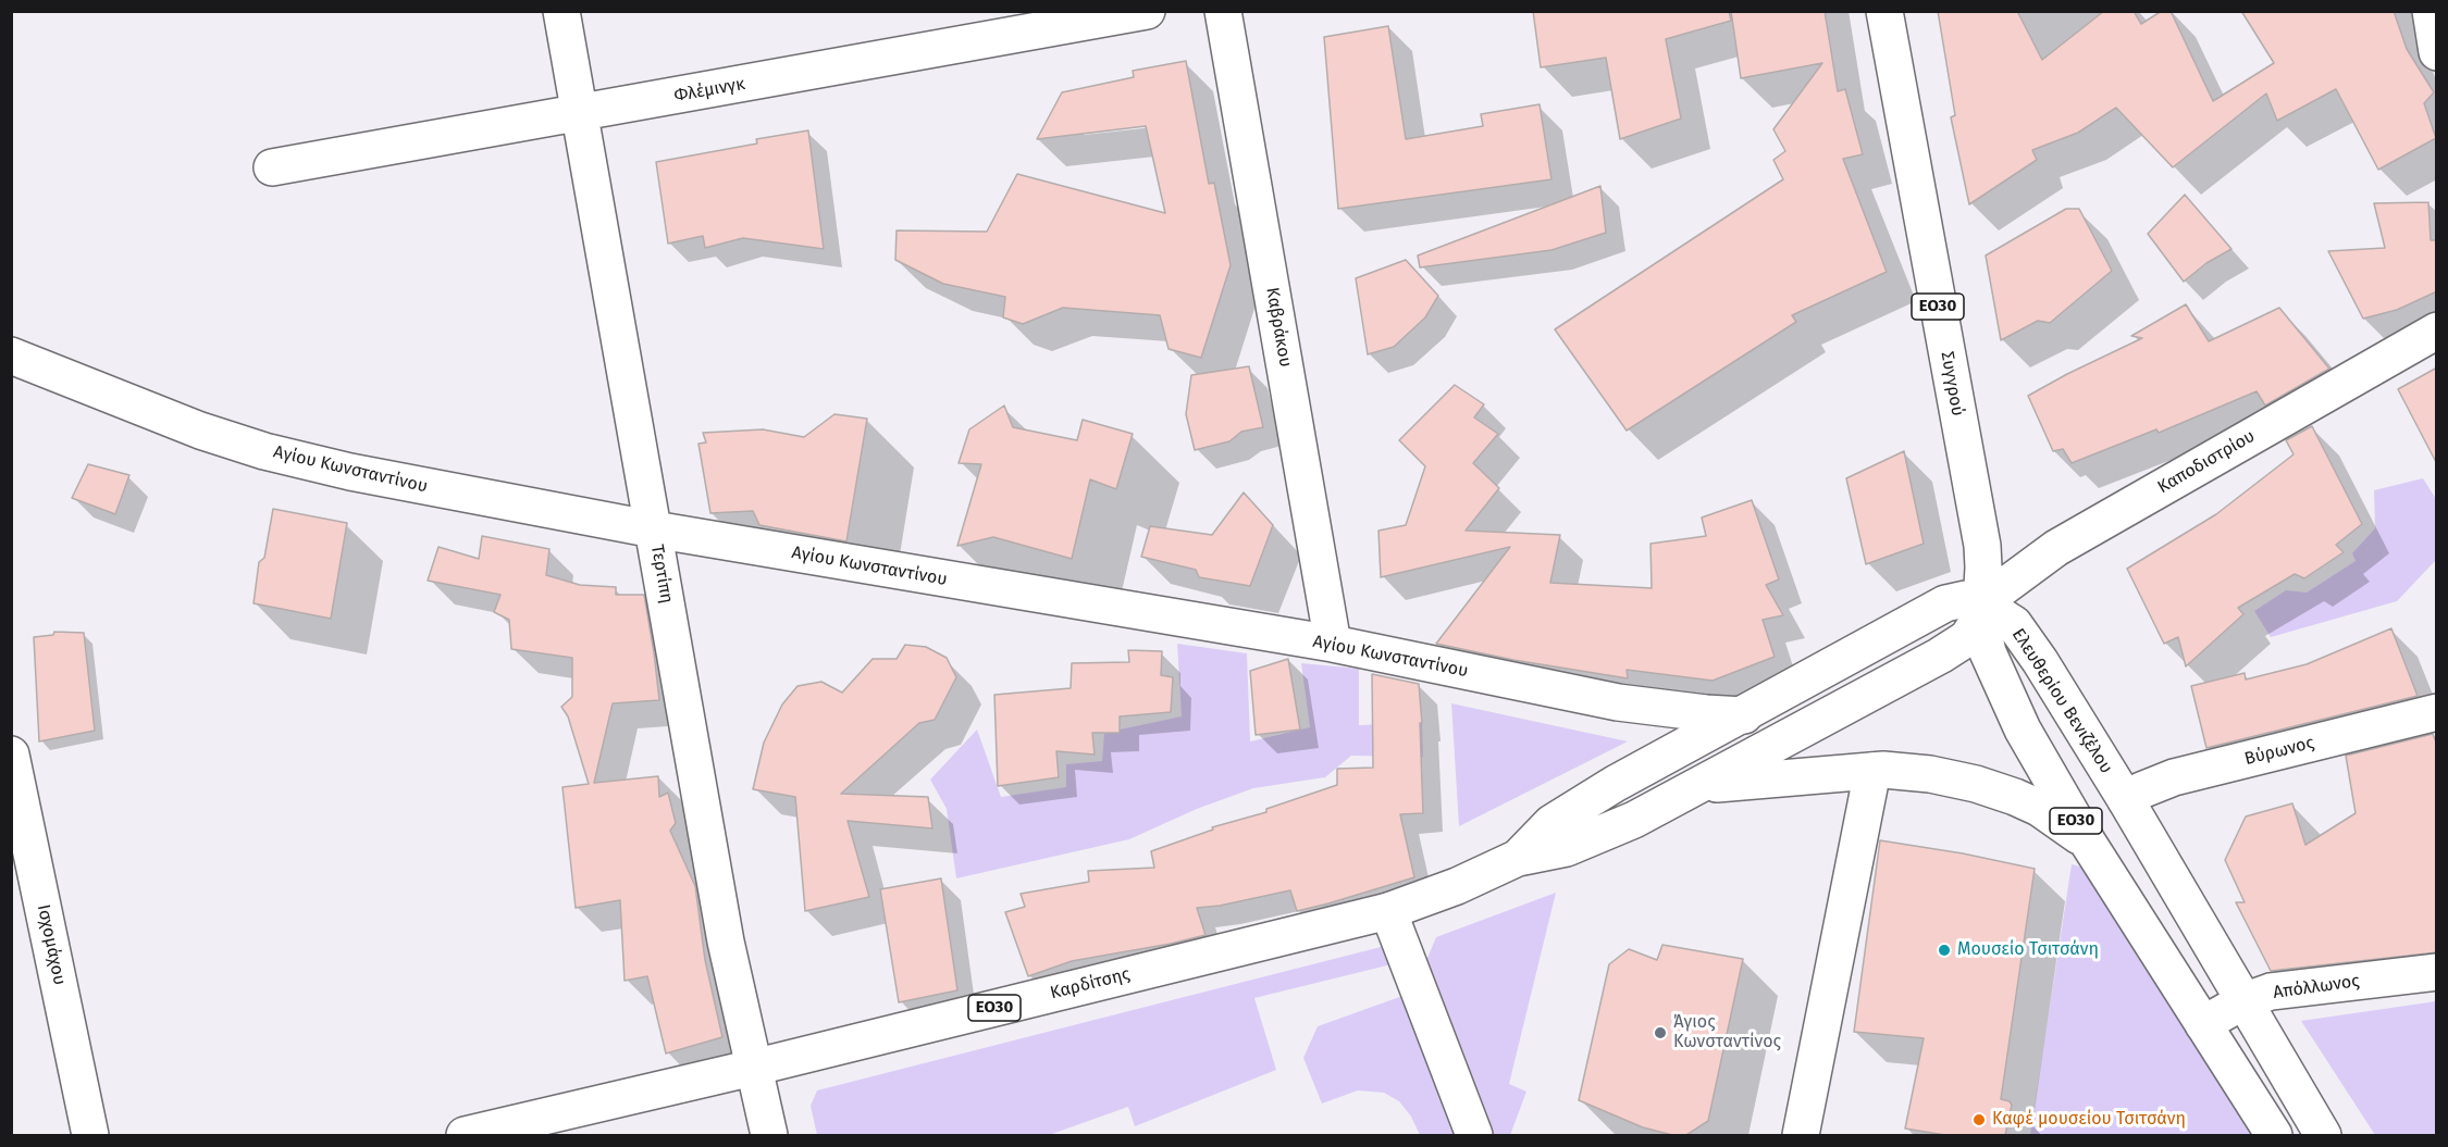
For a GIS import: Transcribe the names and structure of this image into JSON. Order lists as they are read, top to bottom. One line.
{"streets":{"street":["Φλέμινγκ","ΕΟ30","Καβράκου","Συγγρού","Καποδιστρίου","Αγίου Κωνσταντίνου","Τερτίπη","Ελευθερίου Βενιζέλου","Βύρωνος","Ισχομάχου","Καρδίτσης","Απόλλωνος"]},"crossings":[["Φλέμινγκ","Τερτίπη"],["ΕΟ30","Συγγρού"],["ΕΟ30","Καποδιστρίου"],["ΕΟ30","Αγίου Κωνσταντίνου"],["ΕΟ30","Ελευθερίου Βενιζέλου"],["ΕΟ30","Καρδίτσης"],["Καβράκου","Αγίου Κωνσταντίνου"],["Συγγρού","Καποδιστρίου"],["Συγγρού","Ελευθερίου Βενιζέλου"],["Καποδιστρίου","Ελευθερίου Βενιζέλου"],["Αγίου Κωνσταντίνου","Τερτίπη"],["Τερτίπη","Καρδίτσης"],["Ελευθερίου Βενιζέλου","Βύρωνος"],["Ελευθερίου Βενιζέλου","Απόλλωνος"]],"places":["Μουσείο Τσιτσάνη","Άγιος Κωνσταντίνος","Καφέ μουσείου Τσιτσάνη"]}
